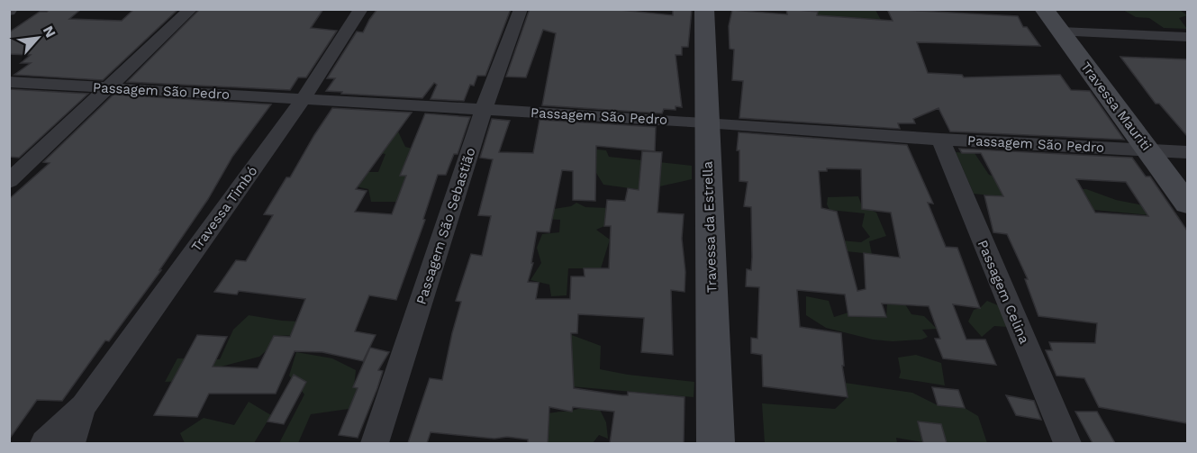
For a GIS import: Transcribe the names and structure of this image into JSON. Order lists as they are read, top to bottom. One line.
{"streets":{"street":["Passagem São Pedro","Travessa Mauriti","Travessa Timbó","Passagem São Sebastião","Travessa da Estrella","Passagem Celina"]},"crossings":[["Passagem São Pedro","Travessa Mauriti"],["Passagem São Pedro","Travessa Timbó"],["Passagem São Pedro","Passagem São Sebastião"],["Passagem São Pedro","Travessa da Estrella"],["Passagem São Pedro","Passagem Celina"]],"north":"top right"}
